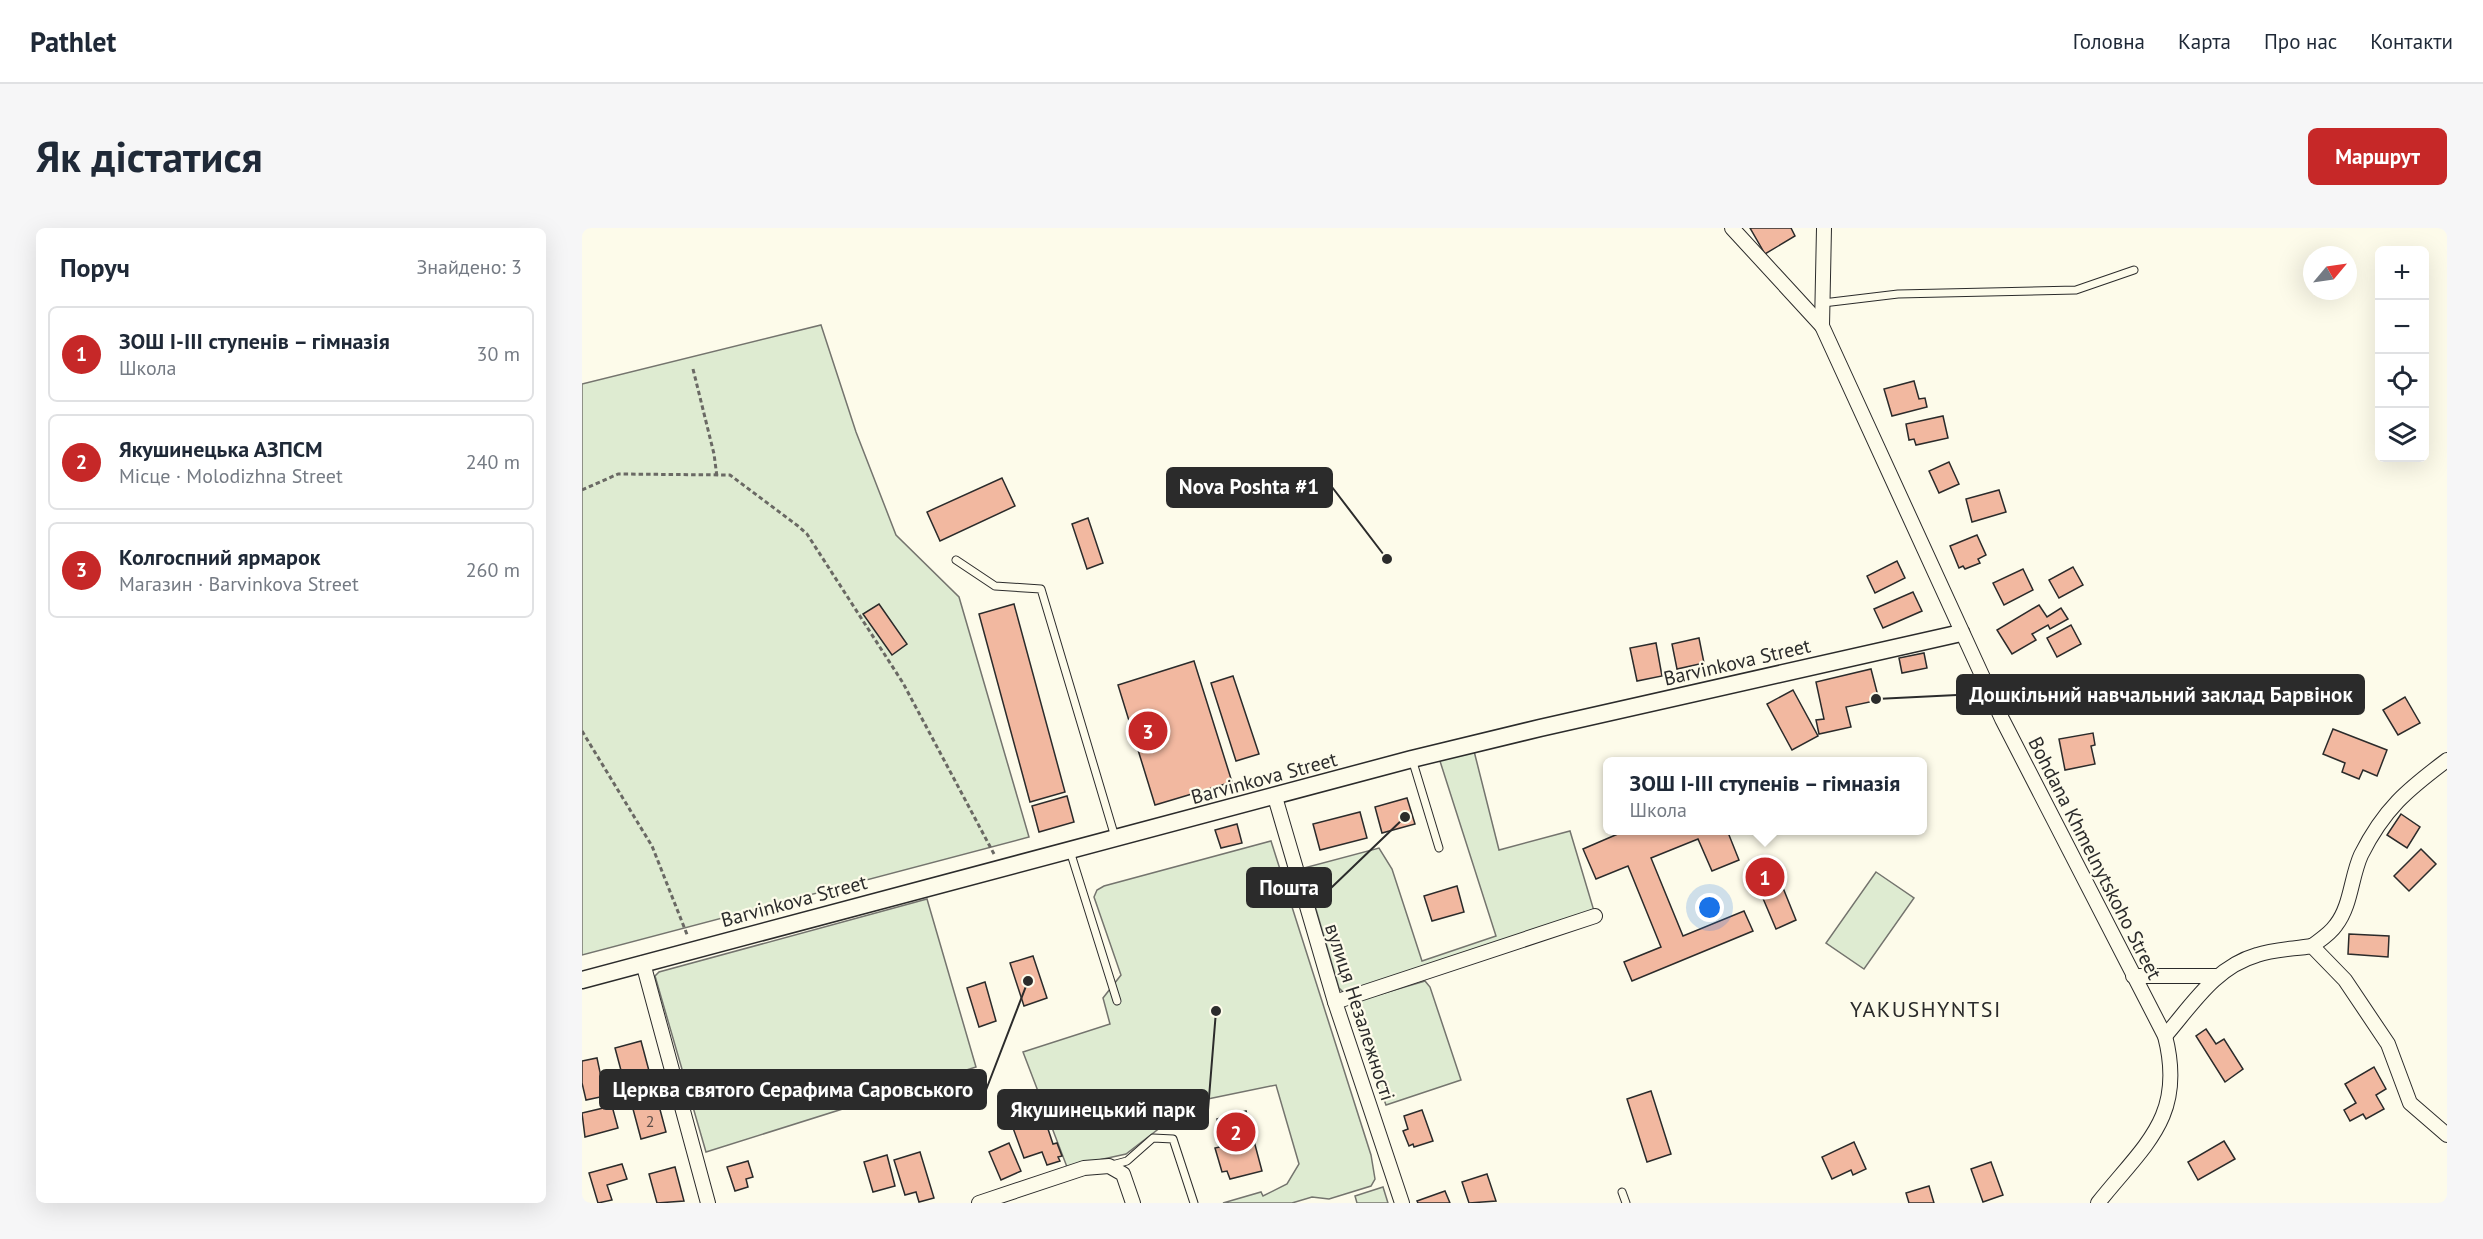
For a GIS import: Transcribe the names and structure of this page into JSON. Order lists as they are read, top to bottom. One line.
{"streets":{"street":["Barvinkova Street","Bohdana Khmelnytskoho Street","вулиця Незалежності"]},"crossings":[["Barvinkova Street","Bohdana Khmelnytskoho Street"],["Barvinkova Street","вулиця Незалежності"]],"districts":["YAKUSHYNTSI"],"places":["Nova Poshta #1","Дошкільний навчальний заклад Барвінок","Пошта","Церква святого Серафима Саровського","Якушинецький парк"],"house_numbers":["2"],"north":"top right","page":{"header":"Pathlet","nav":["Головна","Карта","Про нас","Контакти"],"buttons":"Маршрут","title":"Як дістатися","heading":["Поруч","Знайдено: 3"],"map_buttons":["+","−"],"list":[{"mark":"1","name":"ЗОШ І-ІІІ ступенів – гімназія","note":"Школа","value":"30 m"},{"mark":"2","name":"Якушинецька АЗПСМ","note":"Місце · Molodizhna Street","value":"240 m"},{"mark":"3","name":"Колгоспний ярмарок","note":"Магазин · Barvinkova Street","value":"260 m"}],"pins":["3","1","2"],"popup":["ЗОШ І-ІІІ ступенів – гімназія","Школа"]}}
